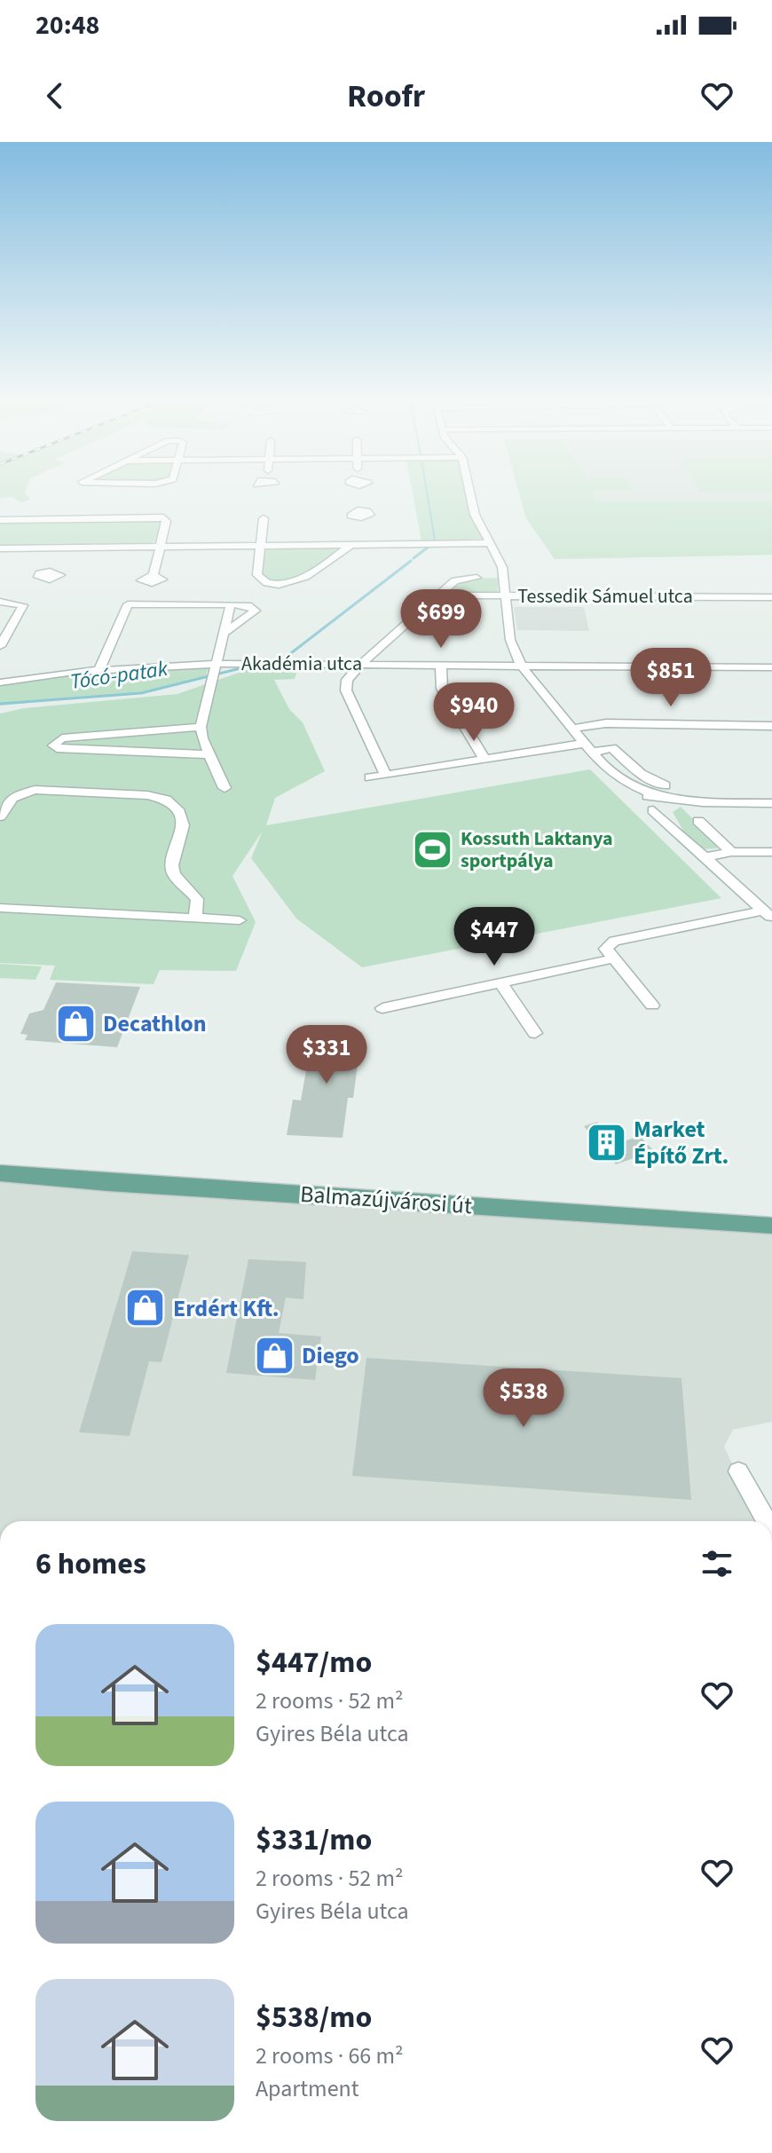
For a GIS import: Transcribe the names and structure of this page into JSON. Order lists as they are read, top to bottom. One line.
{"streets":{"main road":["Balmazújvárosi út"],"street":["Tessedik Sámuel utca","Akadémia utca"]},"water":["Tócó-patak"],"places":{"sports":["Kossuth Laktanya sportpálya"],"shop":["Decathlon","Erdért Kft.","Diego"],"building":["Market Építő Zrt."]},"page":{"status":"20:48","header":"Roofr","price":["$699","$851","$940","$447","$331","$538"],"heading":"6 homes","list":[{"name":"$447/mo","note":"2 rooms · 52 m² · Gyires Béla utca"},{"name":"$331/mo","note":"2 rooms · 52 m² · Gyires Béla utca"},{"name":"$538/mo","note":"2 rooms · 66 m² · Apartment"}]}}
